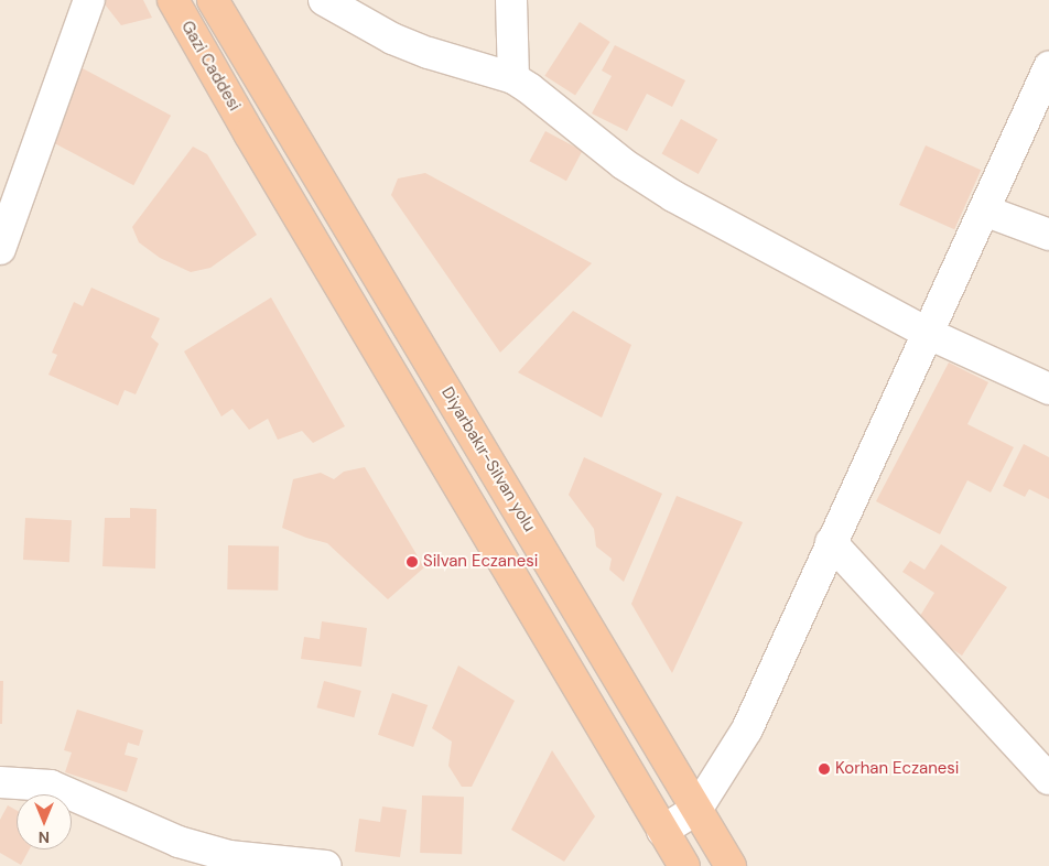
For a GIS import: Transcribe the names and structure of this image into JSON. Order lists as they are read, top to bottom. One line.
{"streets":{"highway":["Gazi Caddesi","Diyarbakır-Silvan yolu"]},"crossings":[["Gazi Caddesi","Diyarbakır-Silvan yolu"]],"places":["Silvan Eczanesi","Korhan Eczanesi"],"north":"bottom"}
